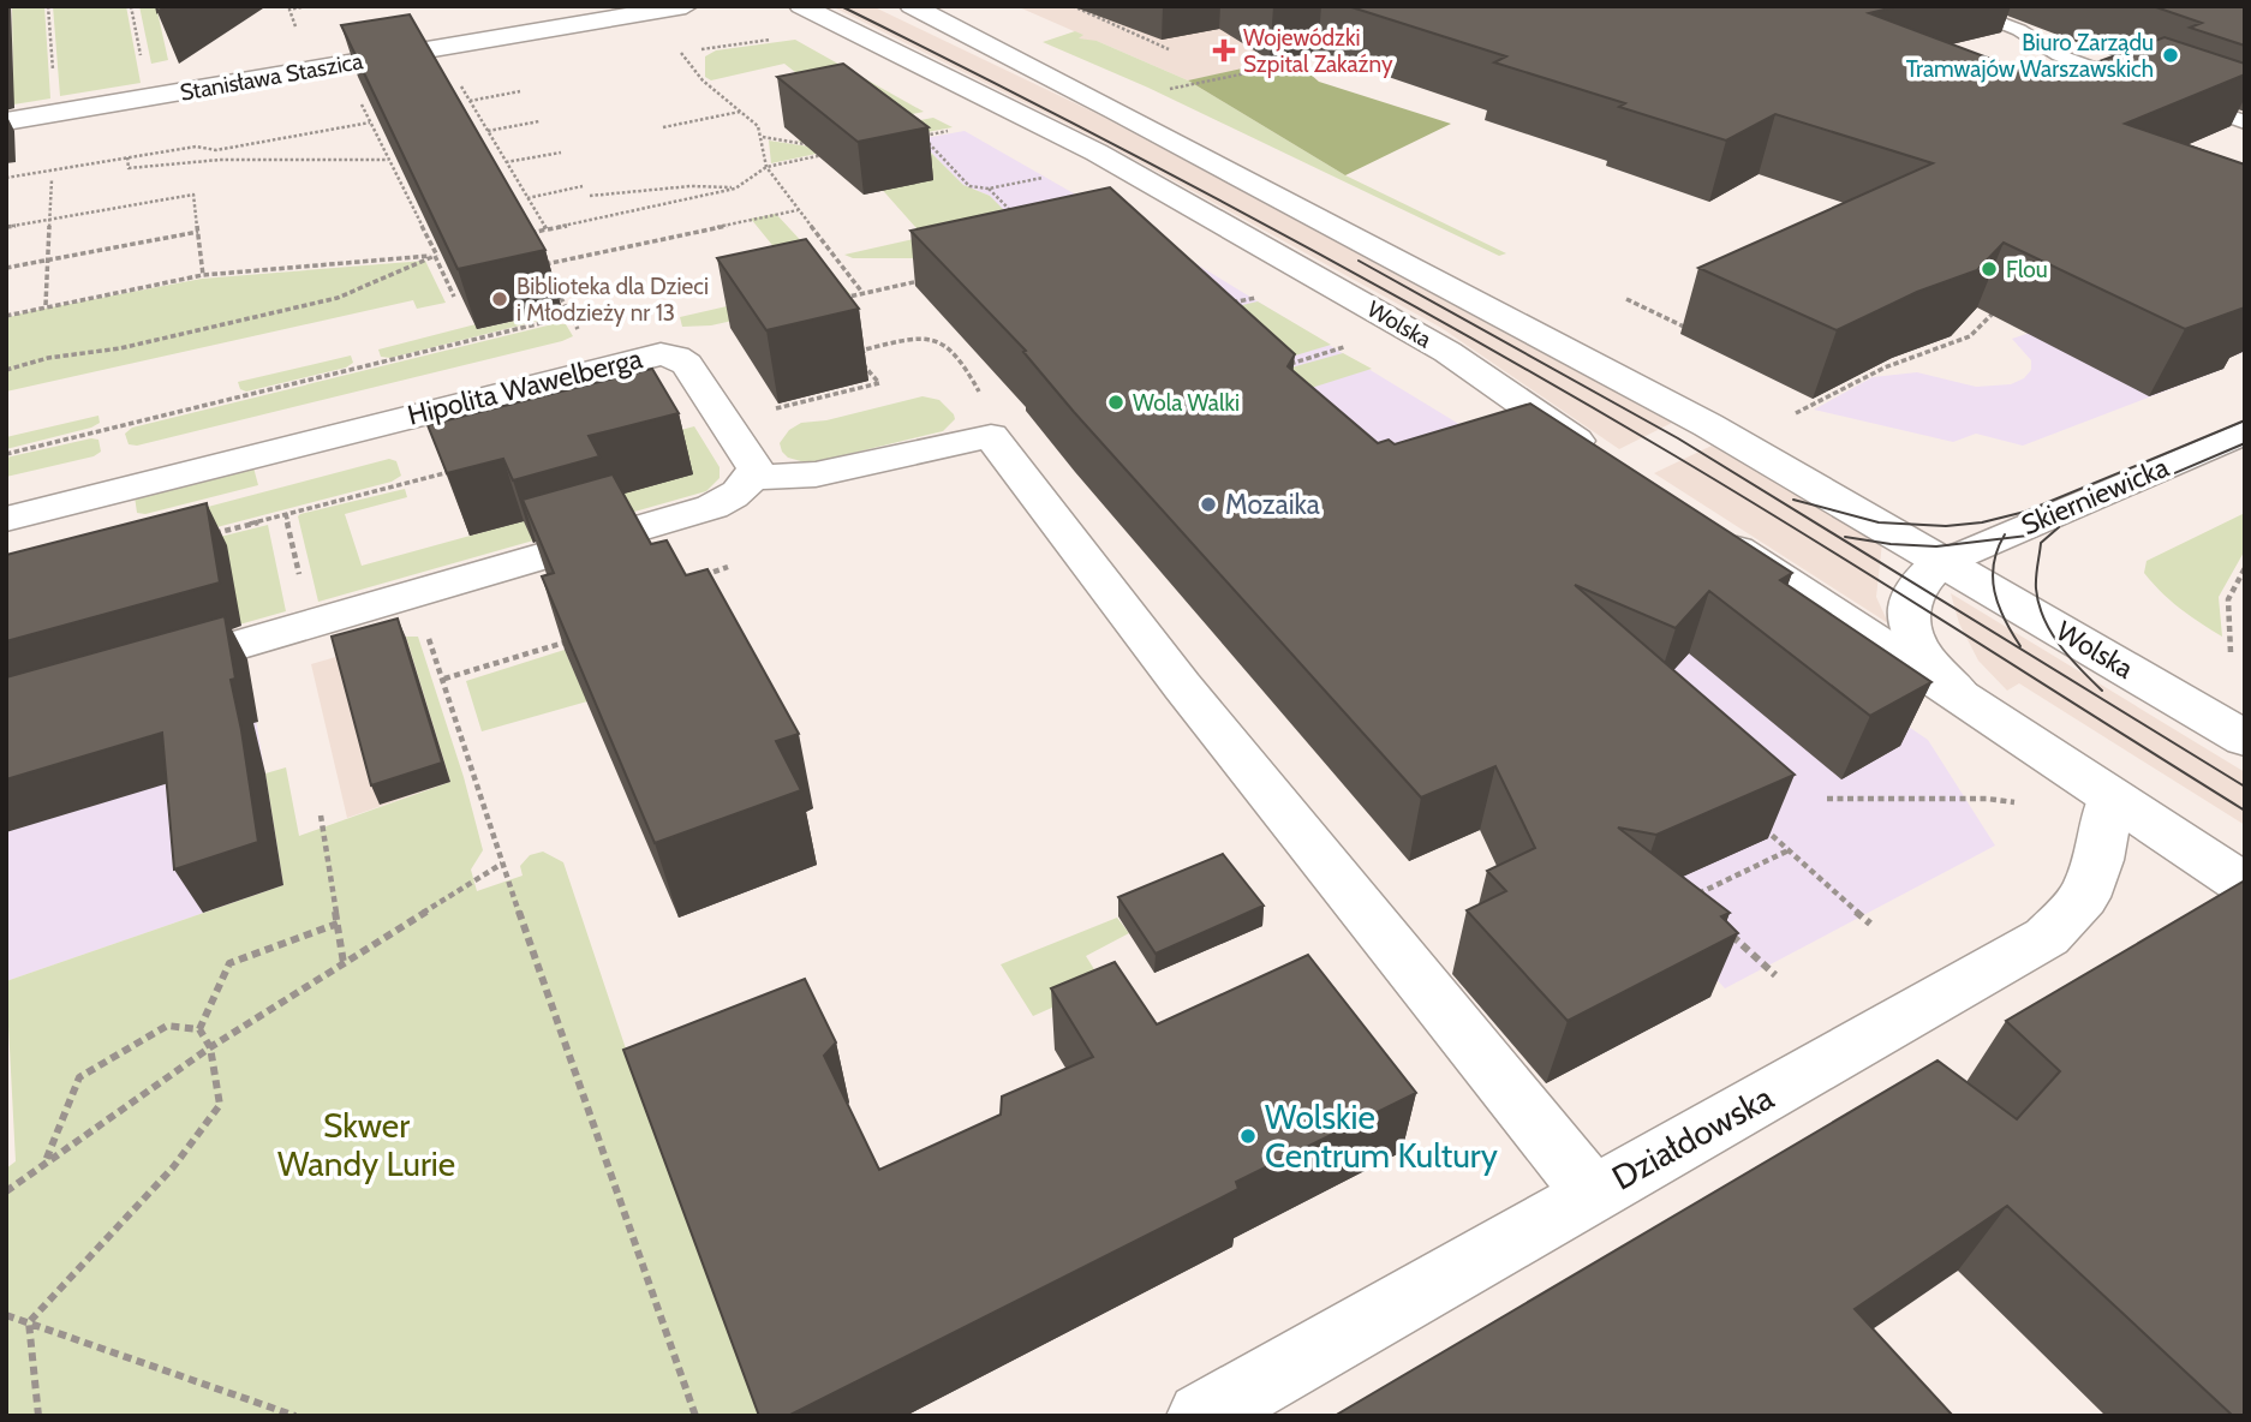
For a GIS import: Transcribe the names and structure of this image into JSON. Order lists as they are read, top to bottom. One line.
{"streets":{"street":["Stanisława Staszica","Wolska","Hipolita Wawelberga","Skierniewicka","Działdowska"]},"crossings":[["Wolska","Skierniewicka"]],"parks":["Skwer Wandy Lurie"],"places":{"health":["Wojewódzki Szpital Zakaźny"],"other":["Biuro Zarządu Tramwajów Warszawskich","Flou","Biblioteka dla Dzieci i Młodzieży nr 13","Wola Walki","Mozaika","Wolskie Centrum Kultury"]}}
